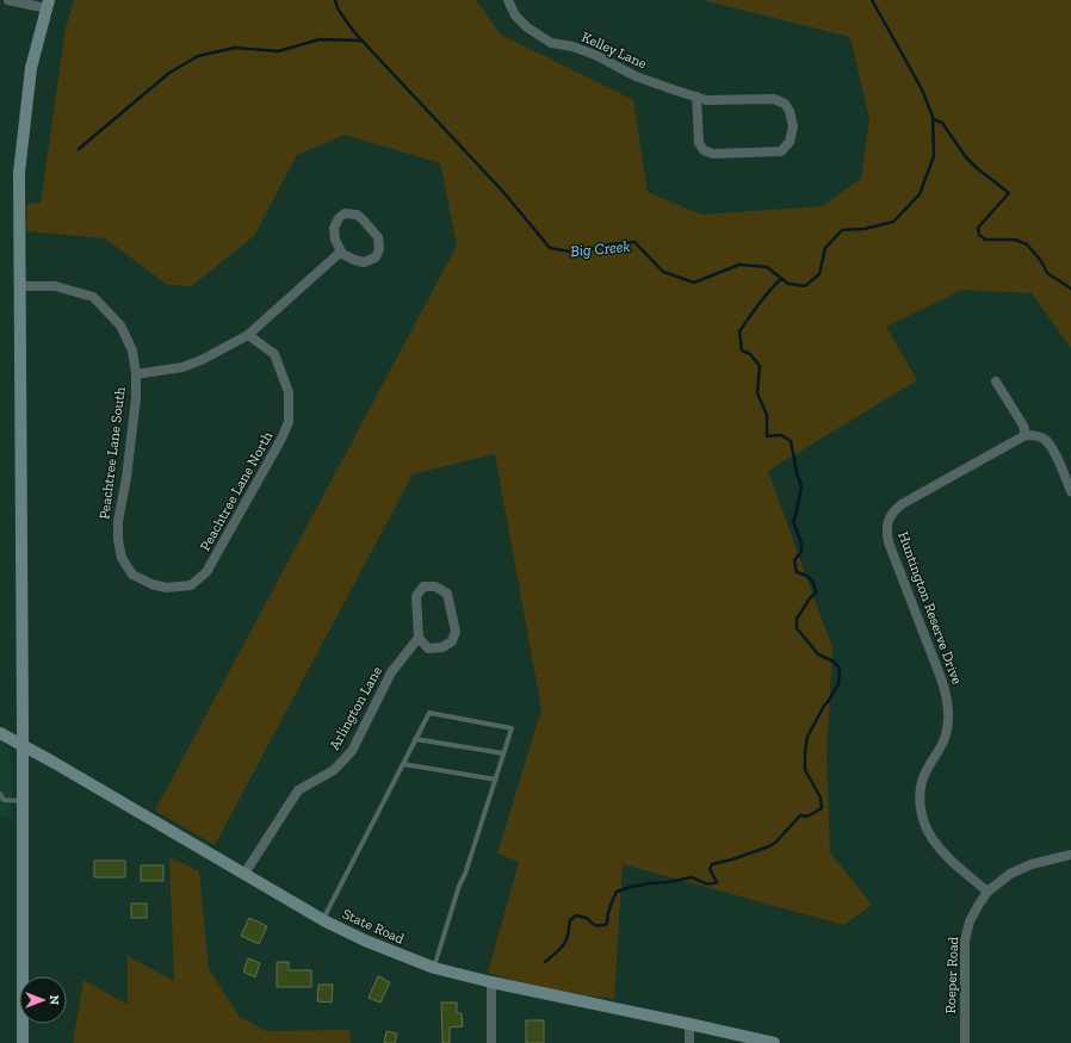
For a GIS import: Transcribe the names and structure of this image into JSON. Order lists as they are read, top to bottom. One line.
{"streets":{"street":["Kelley Lane","Peachtree Lane South","Peachtree Lane North","Huntington Reserve Drive","Arlington Lane","State Road","Roeper Road"]},"crossings":[["Peachtree Lane South","Peachtree Lane North"],["Huntington Reserve Drive","Roeper Road"],["Arlington Lane","State Road"]],"water":["Big Creek"],"north":"right"}
